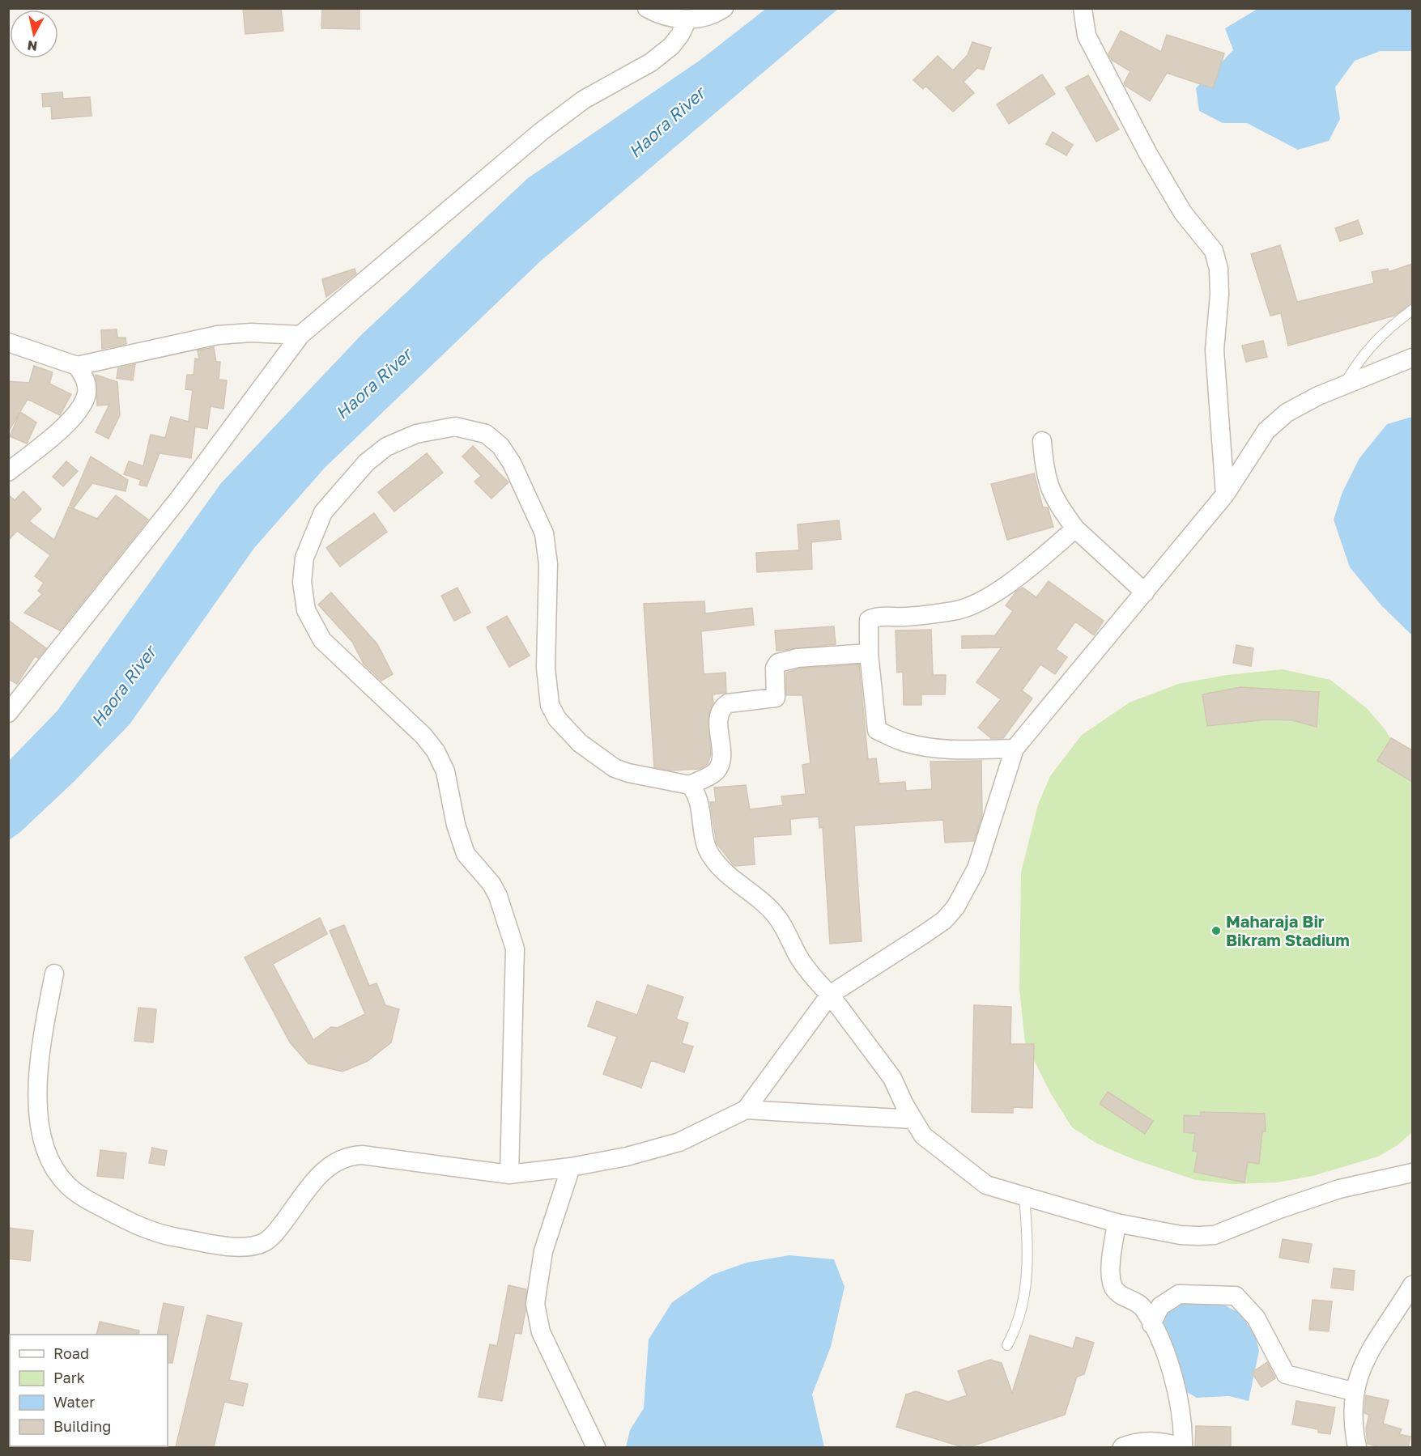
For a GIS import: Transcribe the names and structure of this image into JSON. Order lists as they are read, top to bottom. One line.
{"water":["Haora River"],"places":["Maharaja Bir Bikram Stadium"],"legend":["Road","Park","Water","Building"],"north":"bottom"}
